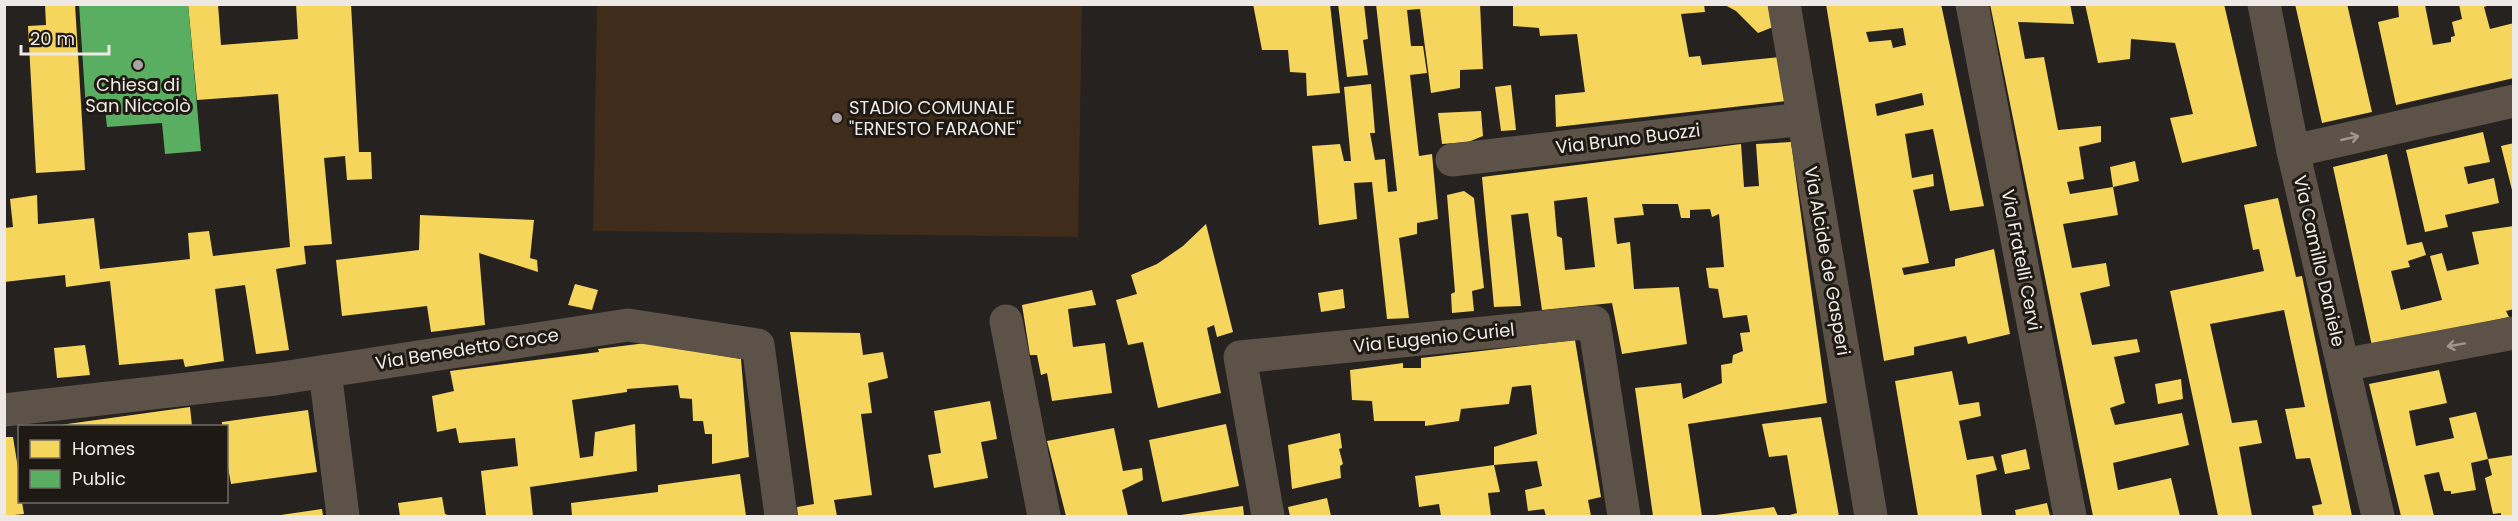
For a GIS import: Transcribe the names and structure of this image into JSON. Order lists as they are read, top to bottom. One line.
{"streets":{"street":["Via Bruno Buozzi","Via Fratelli Cervi","Via Alcide de Gasperi","Via Camillo Daniele","Via Eugenio Curiel","Via Benedetto Croce"]},"crossings":[["Via Bruno Buozzi","Via Alcide de Gasperi"]],"places":["Chiesa di San Niccolò","STADIO COMUNALE \"ERNESTO FARAONE\""],"legend":["Homes","Public"],"scale_bar":"20 m"}
